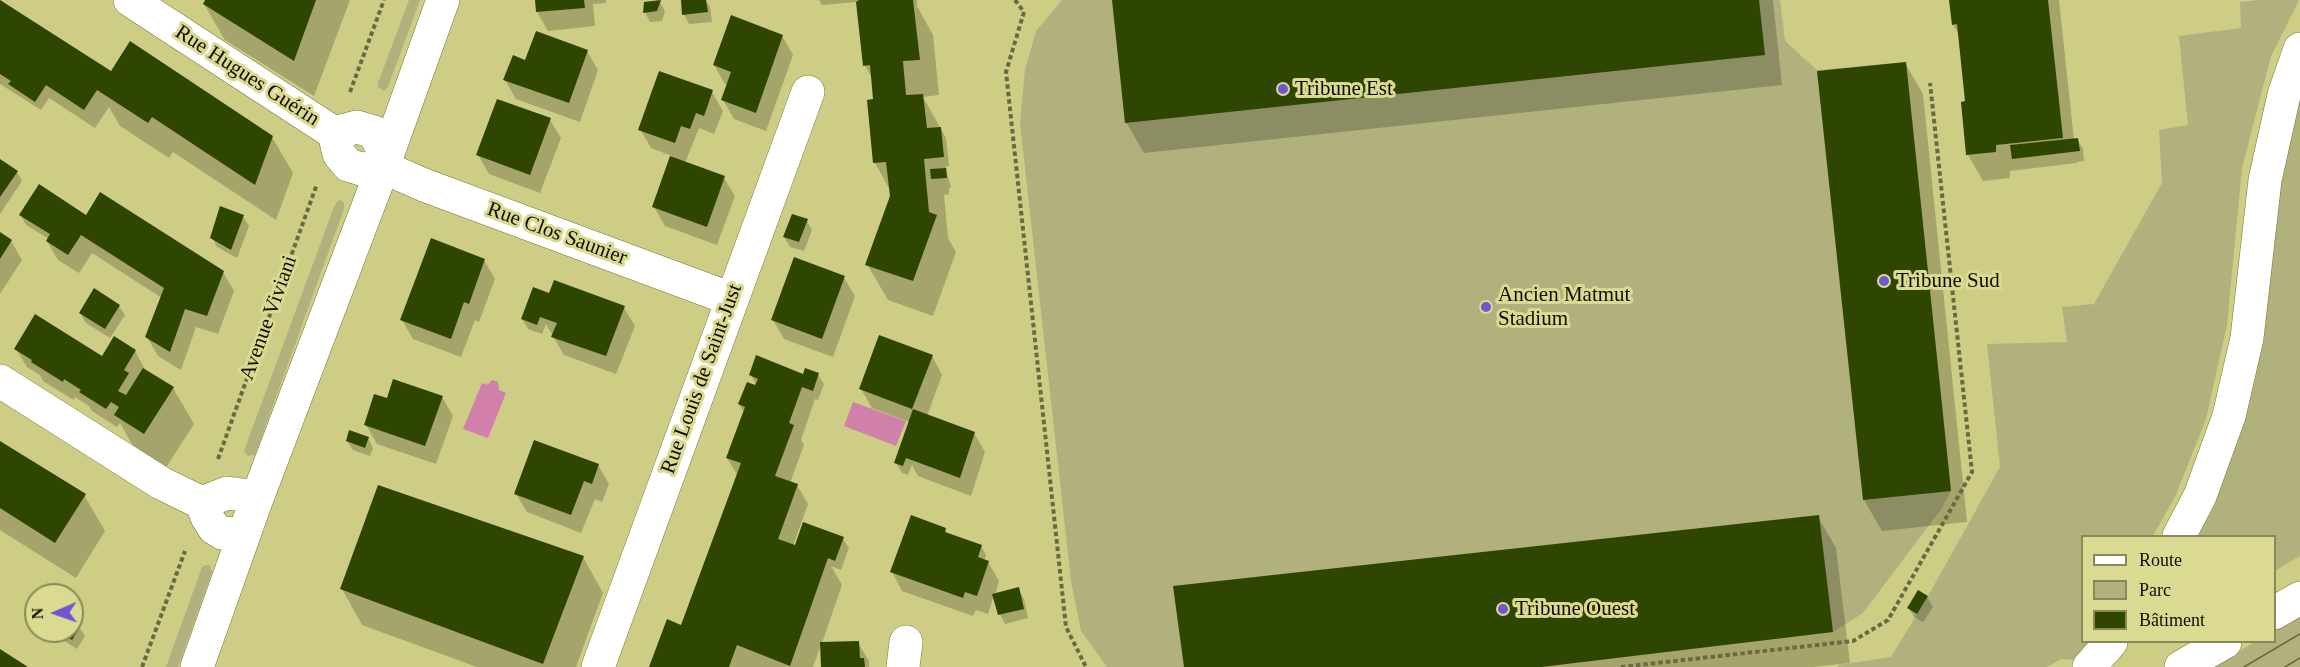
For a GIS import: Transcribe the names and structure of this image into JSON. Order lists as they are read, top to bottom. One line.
{"streets":{"main road":["Rue Hugues Guérin","Rue Clos Saunier","Rue Louis de Saint-Just"],"path":["Avenue Viviani"]},"crossings":[["Rue Hugues Guérin","Avenue Viviani"],["Rue Clos Saunier","Rue Louis de Saint-Just"]],"places":["Tribune Est","Tribune Sud","Ancien Matmut Stadium","Tribune Ouest"],"legend":["Route","Parc","Bâtiment"],"north":"left"}
